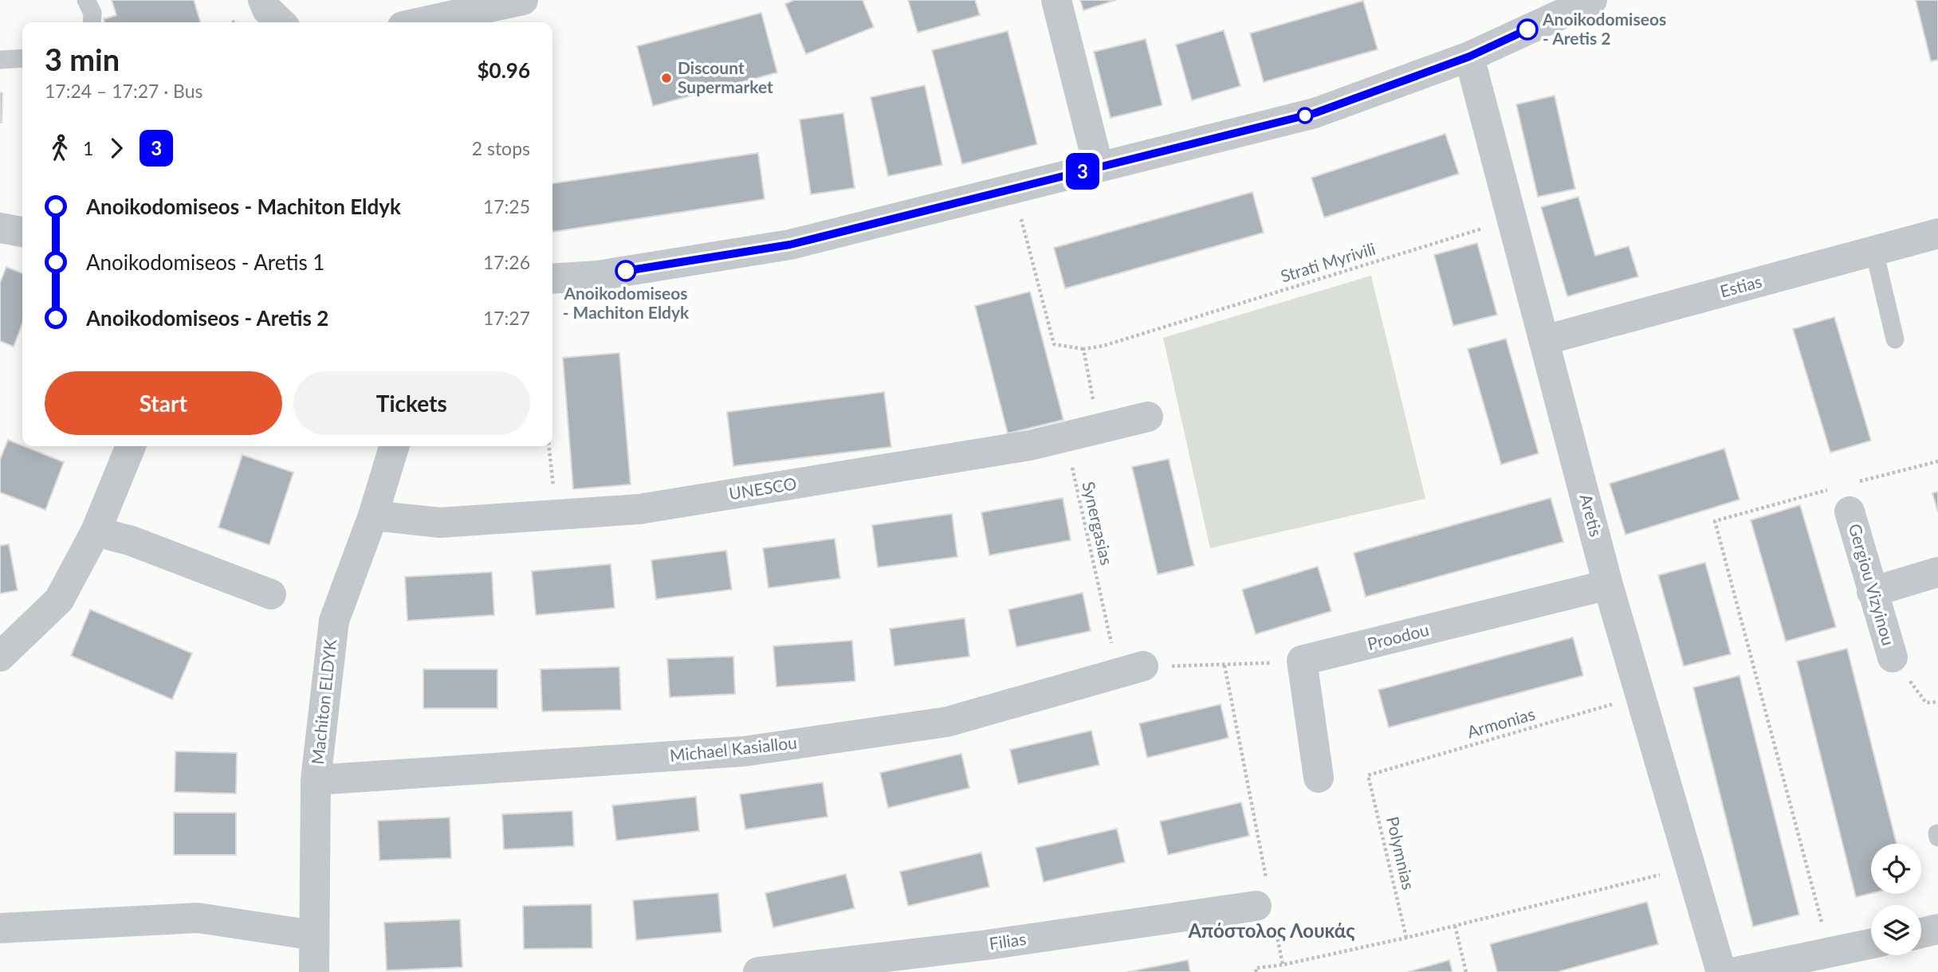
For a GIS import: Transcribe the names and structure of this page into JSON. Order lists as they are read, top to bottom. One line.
{"streets":{"street":["Estias","UNESCO","Aretis","Gergiou Vizyinou","Proodou","Machiton ELDYK","Michael Kasiallou","Filias"],"path":["Strati Myrivili","Synergasias","Armonias","Polymnias"]},"crossings":[["Strati Myrivili","Aretis"],["Estias","Aretis"],["UNESCO","Synergasias"],["UNESCO","Machiton ELDYK"],["Aretis","Proodou"],["Aretis","Armonias"],["Machiton ELDYK","Michael Kasiallou"],["Armonias","Polymnias"]],"districts":["Απόστολος Λουκάς"],"places":["Anoikodomiseos - Aretis 2","Discount Supermarket","Anoikodomiseos - Machiton Eldyk"],"lines":["bus line 3"],"page":{"on_map":"3","heading":["3 min","17:24 – 17:27 · Bus","$0.96"],"legs":["1","3","2 stops"],"list":[{"name":"Anoikodomiseos - Machiton Eldyk","value":"17:25"},{"name":"Anoikodomiseos - Aretis 1","value":"17:26"},{"name":"Anoikodomiseos - Aretis 2","value":"17:27"}],"buttons":["Start","Tickets"]}}
